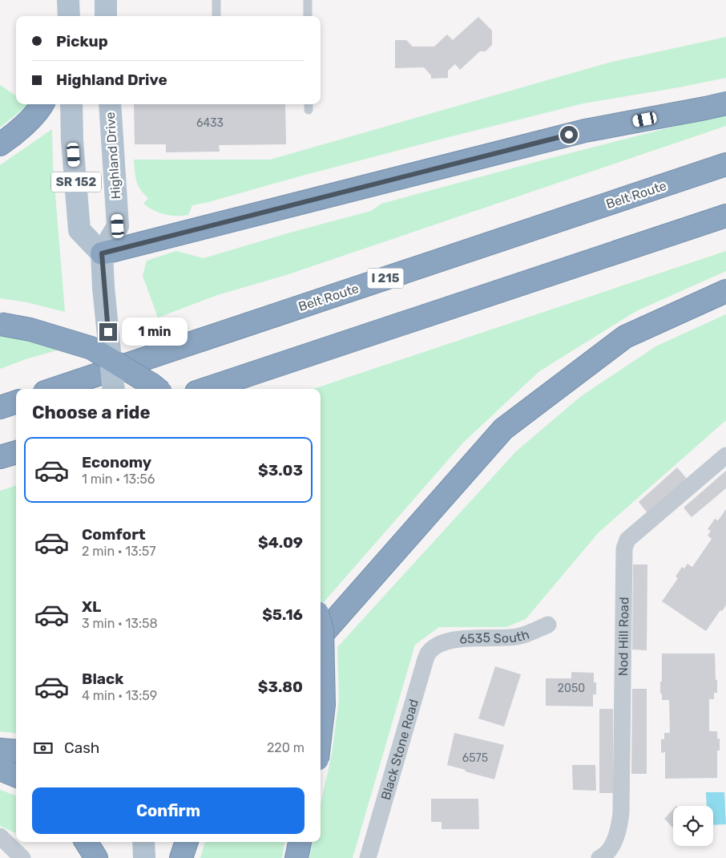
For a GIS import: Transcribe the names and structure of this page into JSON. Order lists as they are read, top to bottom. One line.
{"streets":{"highway":["Belt Route","I 215"],"main road":["Highland Drive","SR 152"],"street":["6535 South","Nod Hill Road","Black Stone Road"]},"crossings":[["Highland Drive","SR 152"],["6535 South","Black Stone Road"]],"house_numbers":["6433","2050","6575"],"page":{"banner":["Pickup","Highland Drive"],"bubble":"1 min","heading":"Choose a ride","list":[{"name":"Economy","note":"1 min · 13:56","value":"$3.03"},{"name":"Comfort","note":"2 min · 13:57","value":"$4.09"},{"name":"XL","note":"3 min · 13:58","value":"$5.16"},{"name":"Black","note":"4 min · 13:59","value":"$3.80"}],"pay":["Cash","220 m"],"buttons":"Confirm"}}
